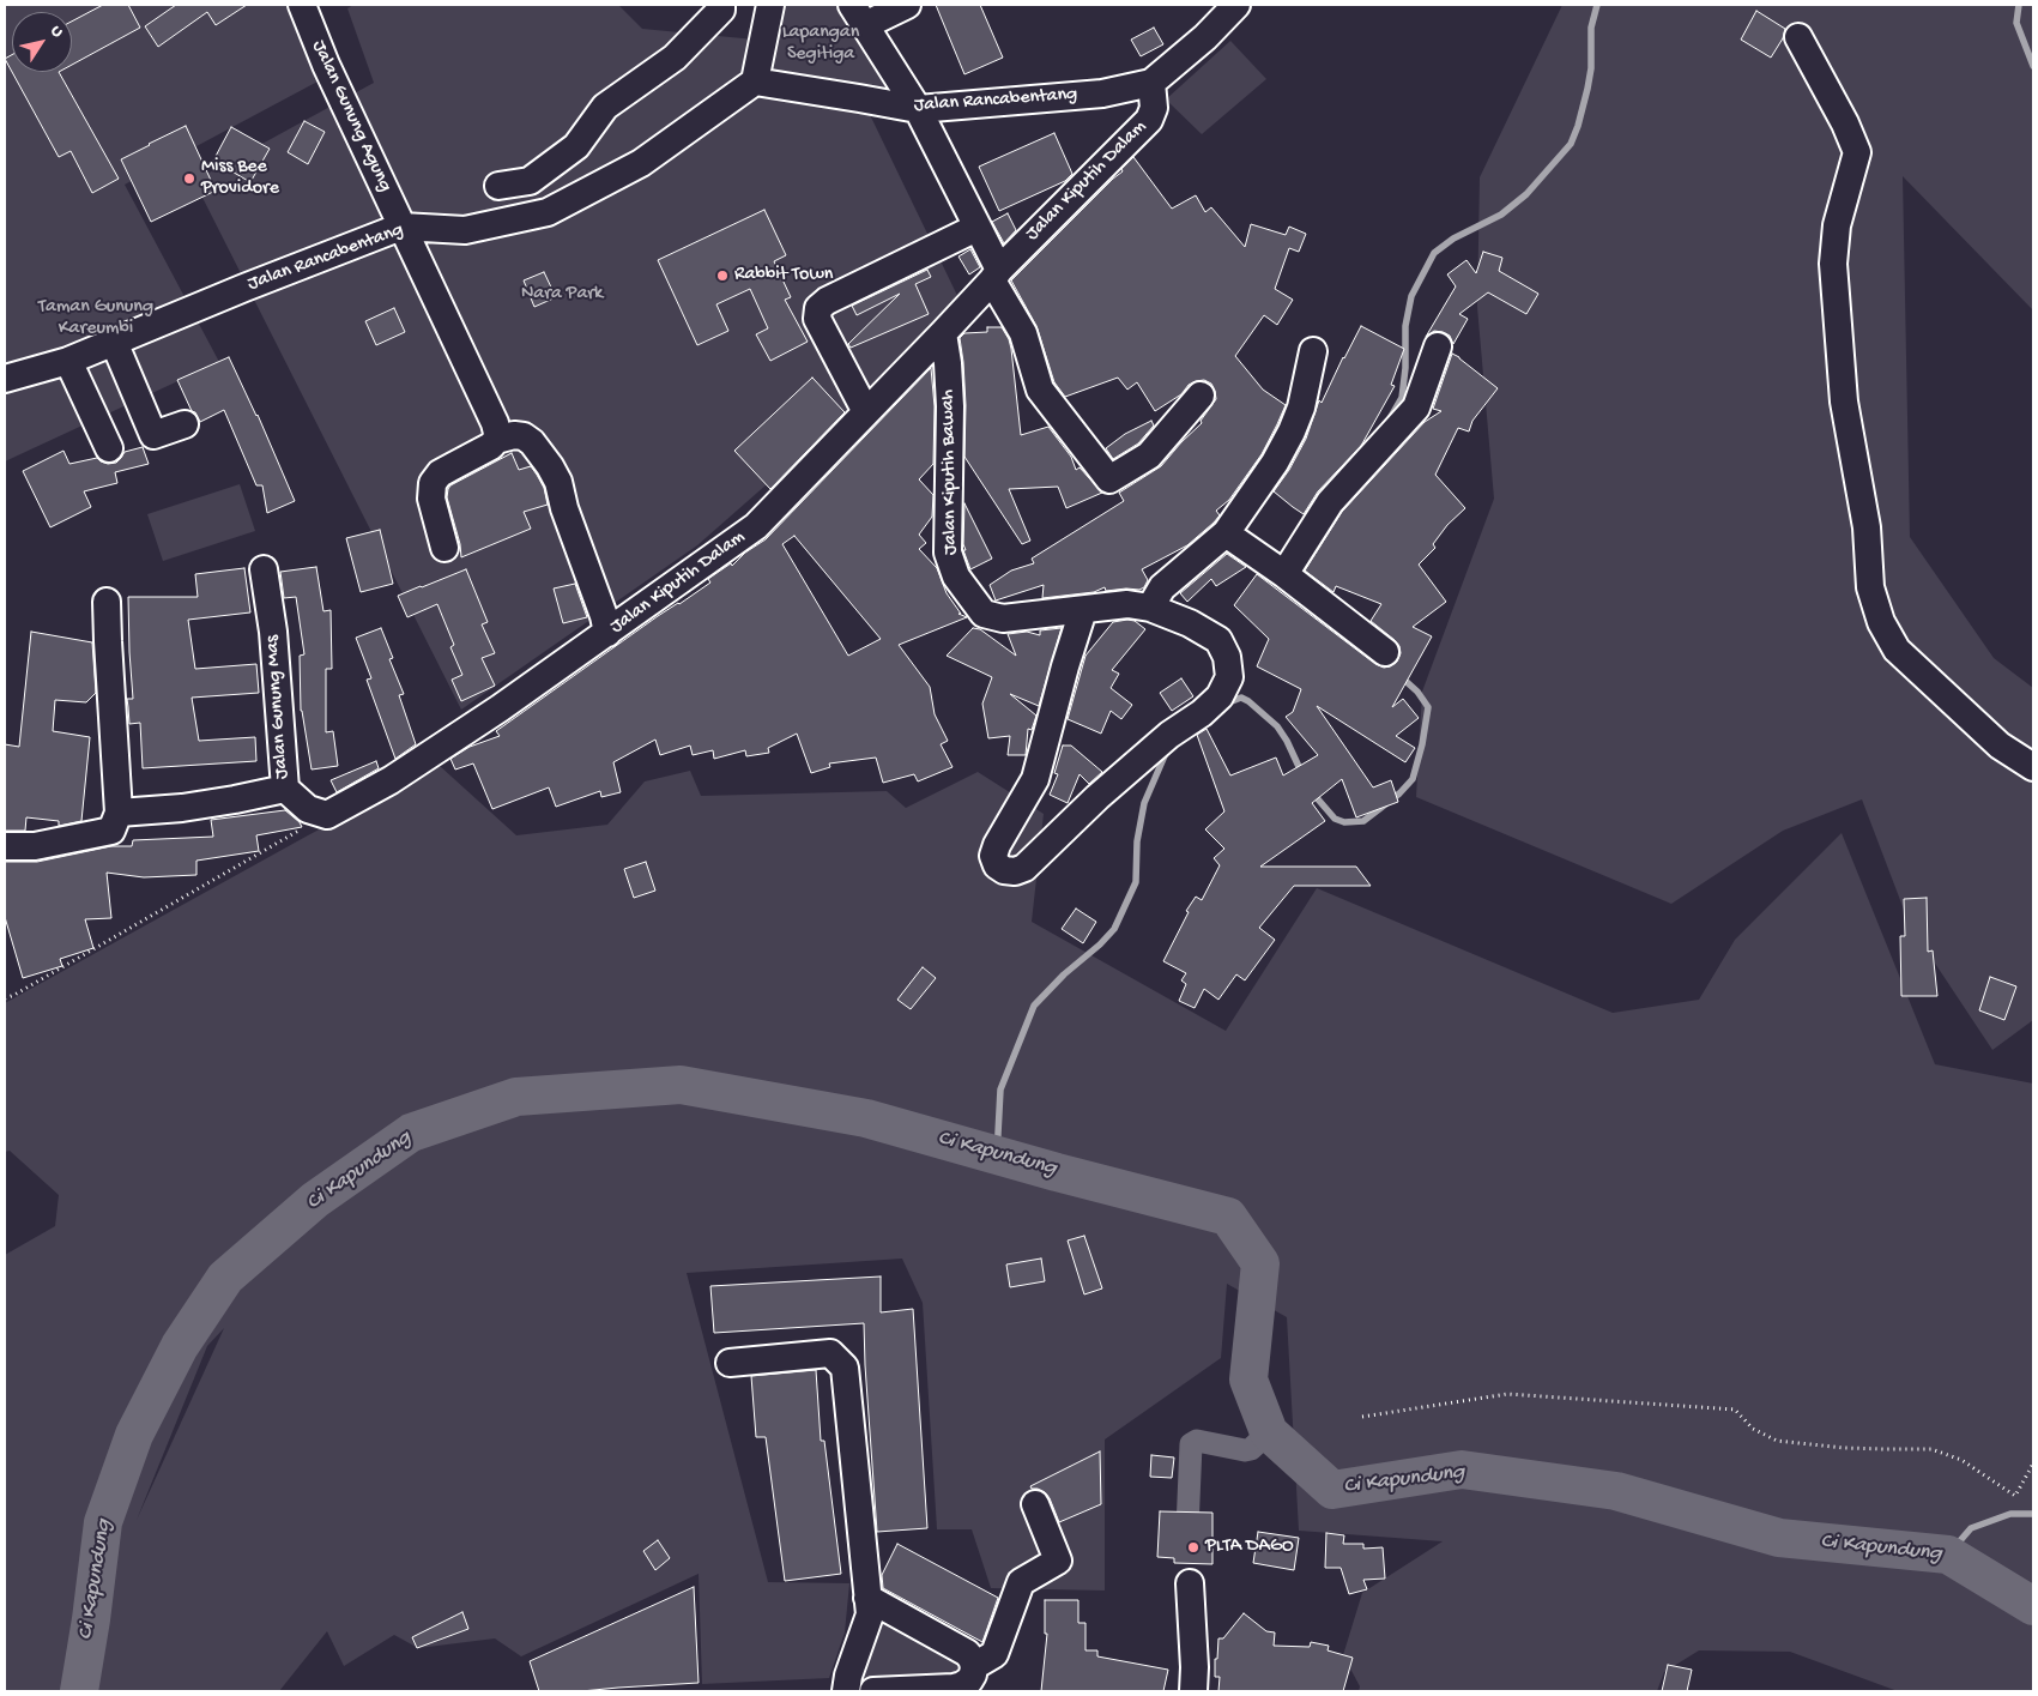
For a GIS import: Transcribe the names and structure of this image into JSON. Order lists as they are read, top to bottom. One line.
{"streets":{"street":["Jalan Rancabentang","Jalan Gunung Agung","Jalan Kiputih Dalam","Jalan Kiputih Bawah","Jalan Gunung Mas"]},"crossings":[["Jalan Rancabentang","Jalan Gunung Agung"],["Jalan Rancabentang","Jalan Kiputih Dalam"],["Jalan Kiputih Dalam","Jalan Kiputih Bawah"]],"water":["Ci Kapundung"],"parks":["Lapangan Segitiga","Nara Park","Taman Gunung Kareumbi"],"places":["Miss Bee Providore","Rabbit Town","PLTA DAGO"],"north":"top right"}
